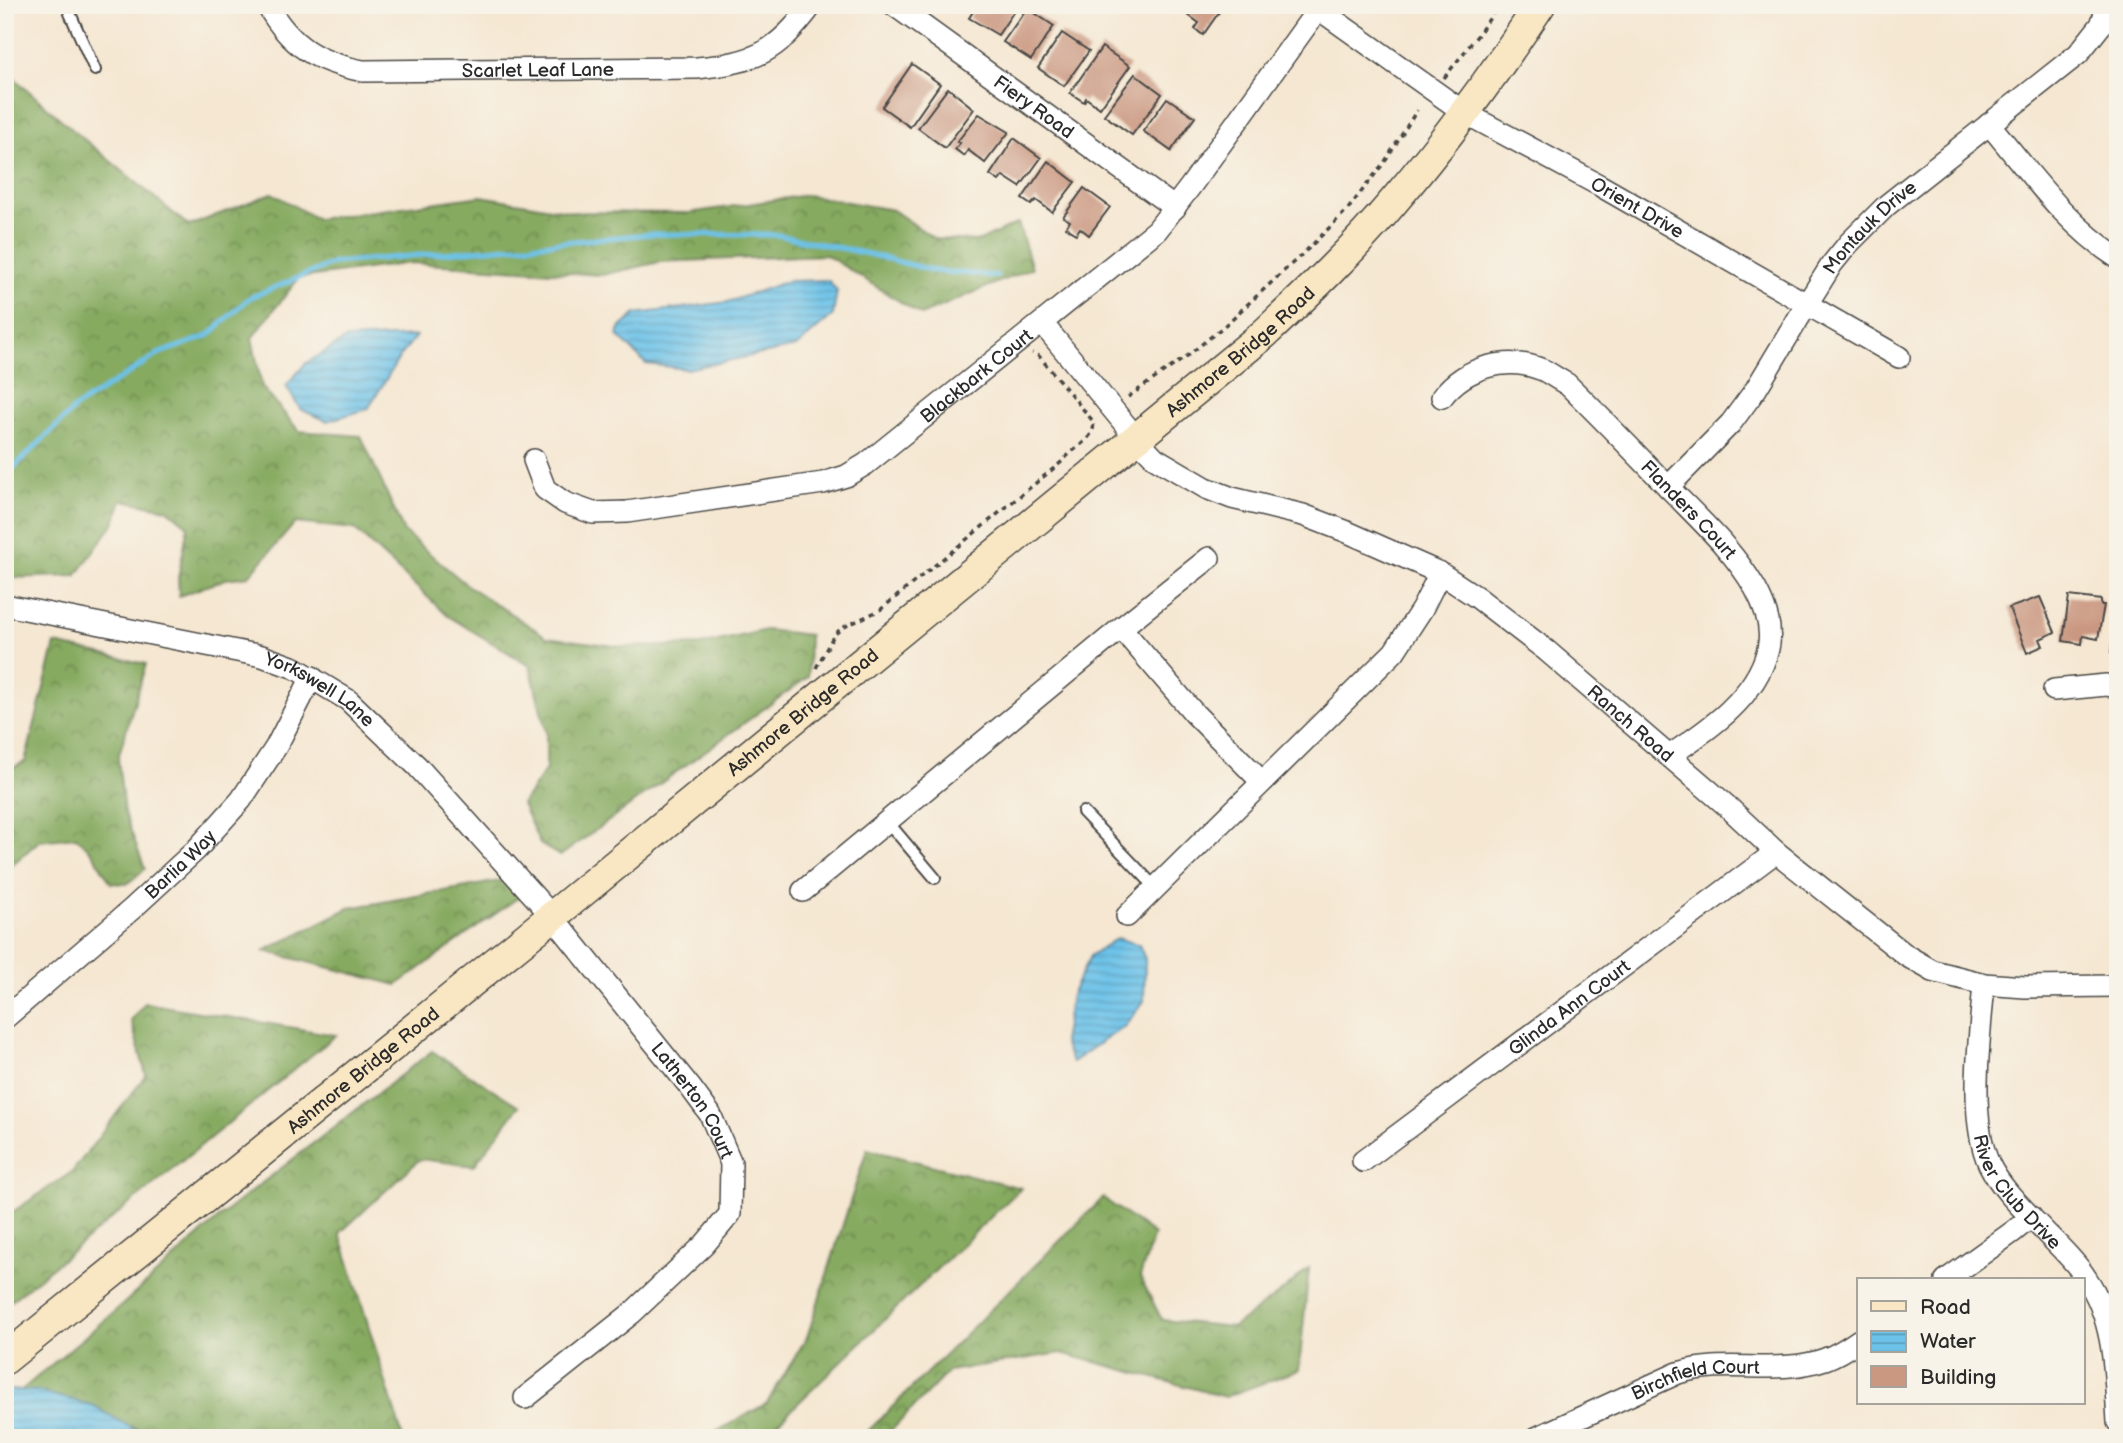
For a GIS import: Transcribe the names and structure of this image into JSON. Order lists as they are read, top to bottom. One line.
{"streets":{"main road":["Ashmore Bridge Road"],"street":["Scarlet Leaf Lane","Fiery Road","Orient Drive","Montauk Drive","Blackbark Court","Flanders Court","Yorkswell Lane","Ranch Road","Barlia Way","Glinda Ann Court","Latherton Court","River Club Drive","Birchfield Court"]},"crossings":[["Fiery Road","Blackbark Court"],["Orient Drive","Montauk Drive"],["Orient Drive","Ashmore Bridge Road"],["Orient Drive","Blackbark Court"],["Montauk Drive","Flanders Court"],["Ashmore Bridge Road","Yorkswell Lane"],["Ashmore Bridge Road","Ranch Road"],["Ashmore Bridge Road","Latherton Court"],["Blackbark Court","Ranch Road"],["Flanders Court","Ranch Road"],["Yorkswell Lane","Barlia Way"],["Yorkswell Lane","Latherton Court"],["Ranch Road","Glinda Ann Court"],["Ranch Road","River Club Drive"]],"legend":["Road","Water","Building"]}
